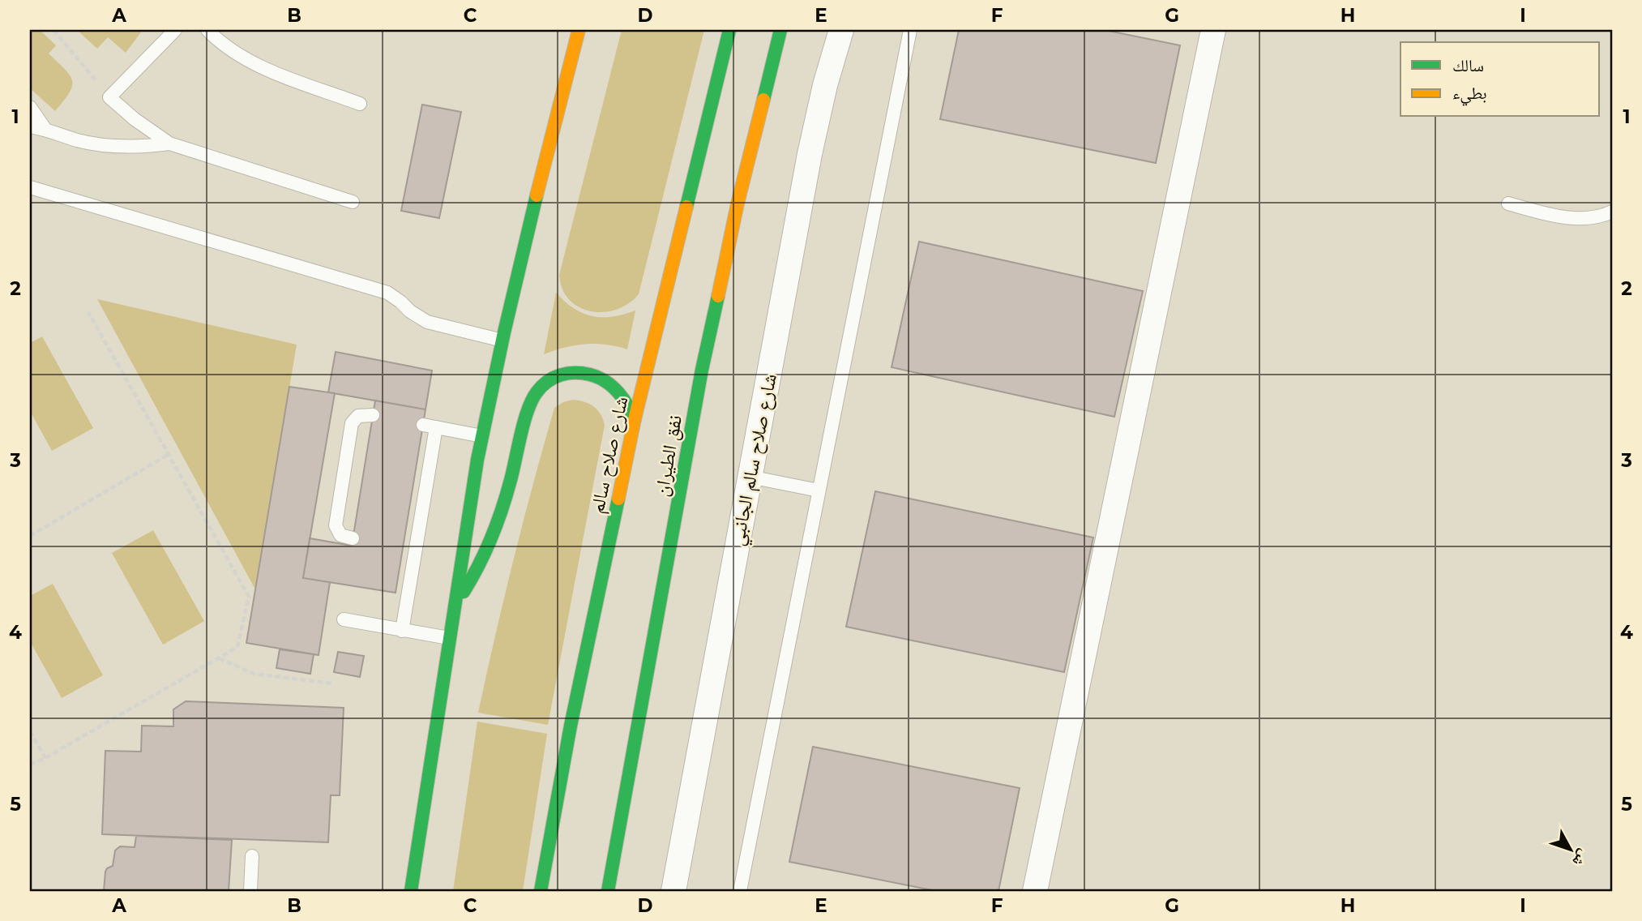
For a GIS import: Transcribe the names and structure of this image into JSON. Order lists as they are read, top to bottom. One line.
{"streets":{"main road":["شارع صلاح سالم","نفق الطيران"],"street":["شارع صلاح سالم الجانبي"]},"legend":["سالك","بطيء"],"north":"bottom right","grid":{"columns":["A","B","C","D","E","F","G","H","I"],"rows":["1","2","3","4","5"]}}
